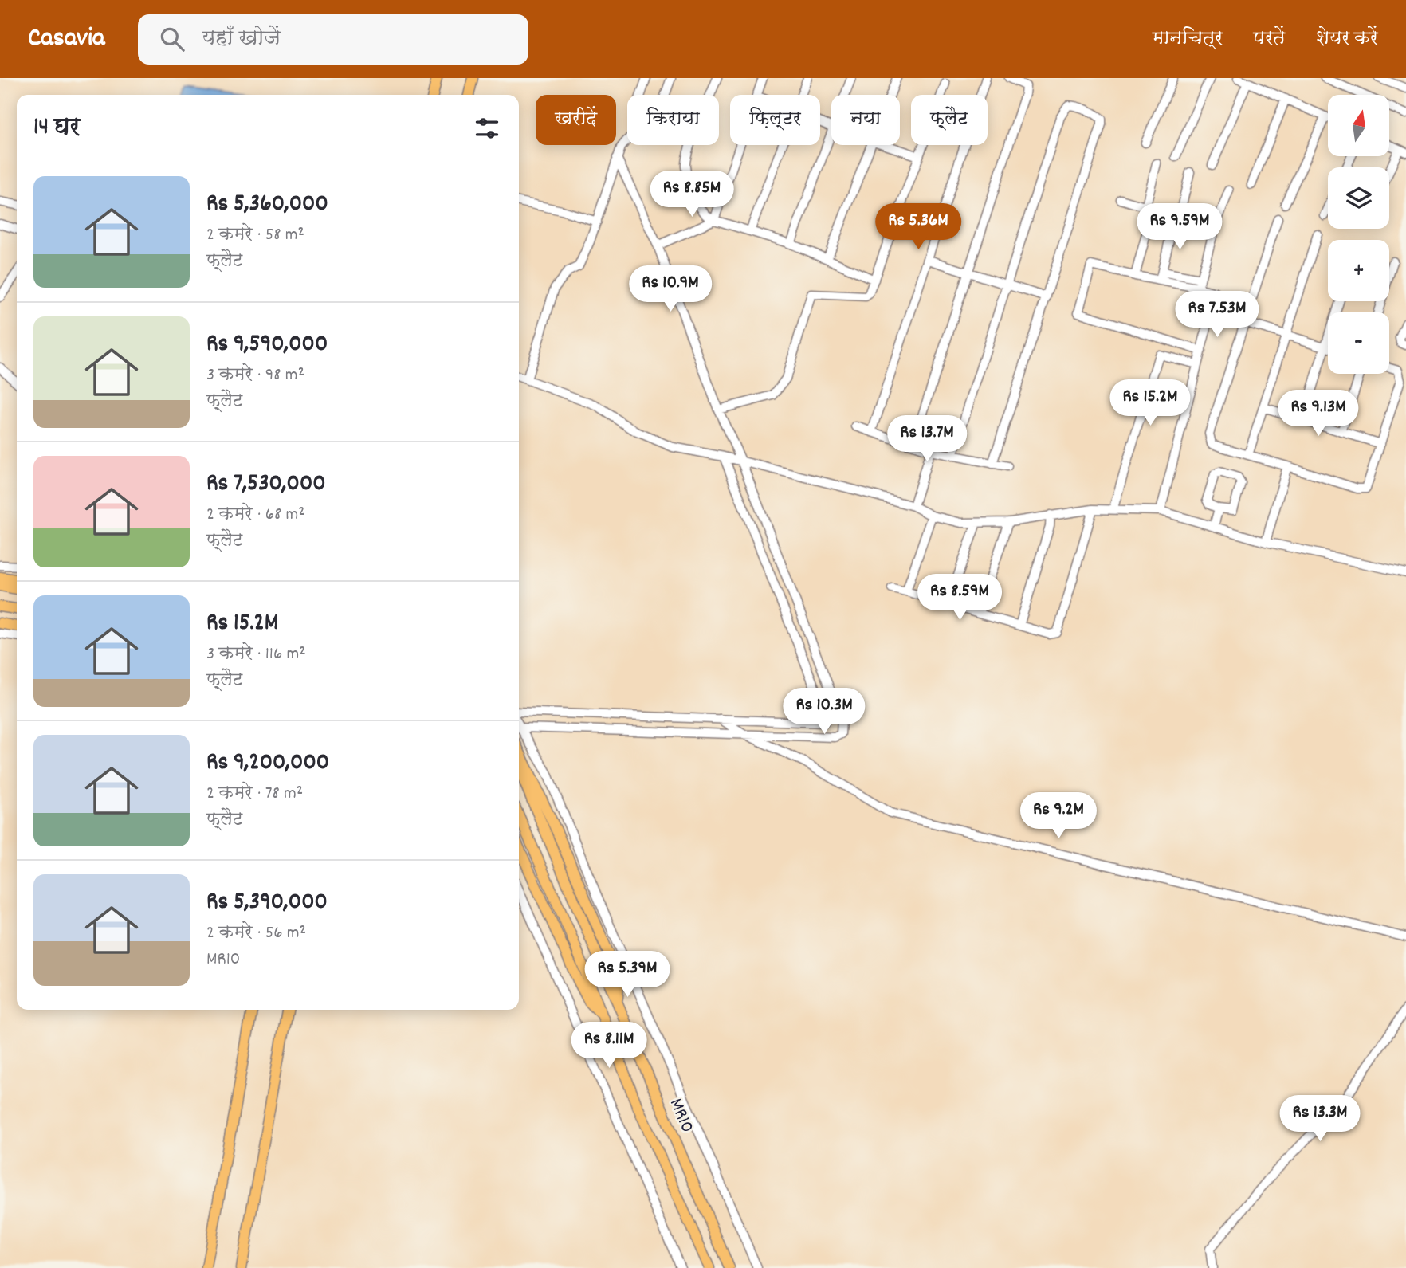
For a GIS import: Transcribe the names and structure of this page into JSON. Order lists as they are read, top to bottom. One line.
{"streets":{"main road":["MR10"]},"north":"top","page":{"header":"Casavia","search":"यहाँ खोजें","nav":["मानचित्र","परतें","शेयर करें"],"map_buttons":["+","−"],"chip":["खरीदें","किराया","फ़िल्टर","नया","फ़्लैट"],"heading":"14 घर","list":[{"name":"Rs 5,360,000","note":"2 कमरे · 58 m² · फ़्लैट"},{"name":"Rs 9,590,000","note":"3 कमरे · 98 m² · फ़्लैट"},{"name":"Rs 7,530,000","note":"2 कमरे · 68 m² · फ़्लैट"},{"name":"Rs 15.2M","note":"3 कमरे · 116 m² · फ़्लैट"},{"name":"Rs 9,200,000","note":"2 कमरे · 78 m² · फ़्लैट"},{"name":"Rs 5,390,000","note":"2 कमरे · 56 m² · MR10"}],"price":["Rs 8.85M","Rs 5.36M","Rs 9.59M","Rs 10.9M","Rs 7.53M","Rs 15.2M","Rs 9.13M","Rs 13.7M","Rs 8.59M","Rs 10.3M","Rs 9.2M","Rs 5.39M","Rs 8.11M","Rs 13.3M"]}}
